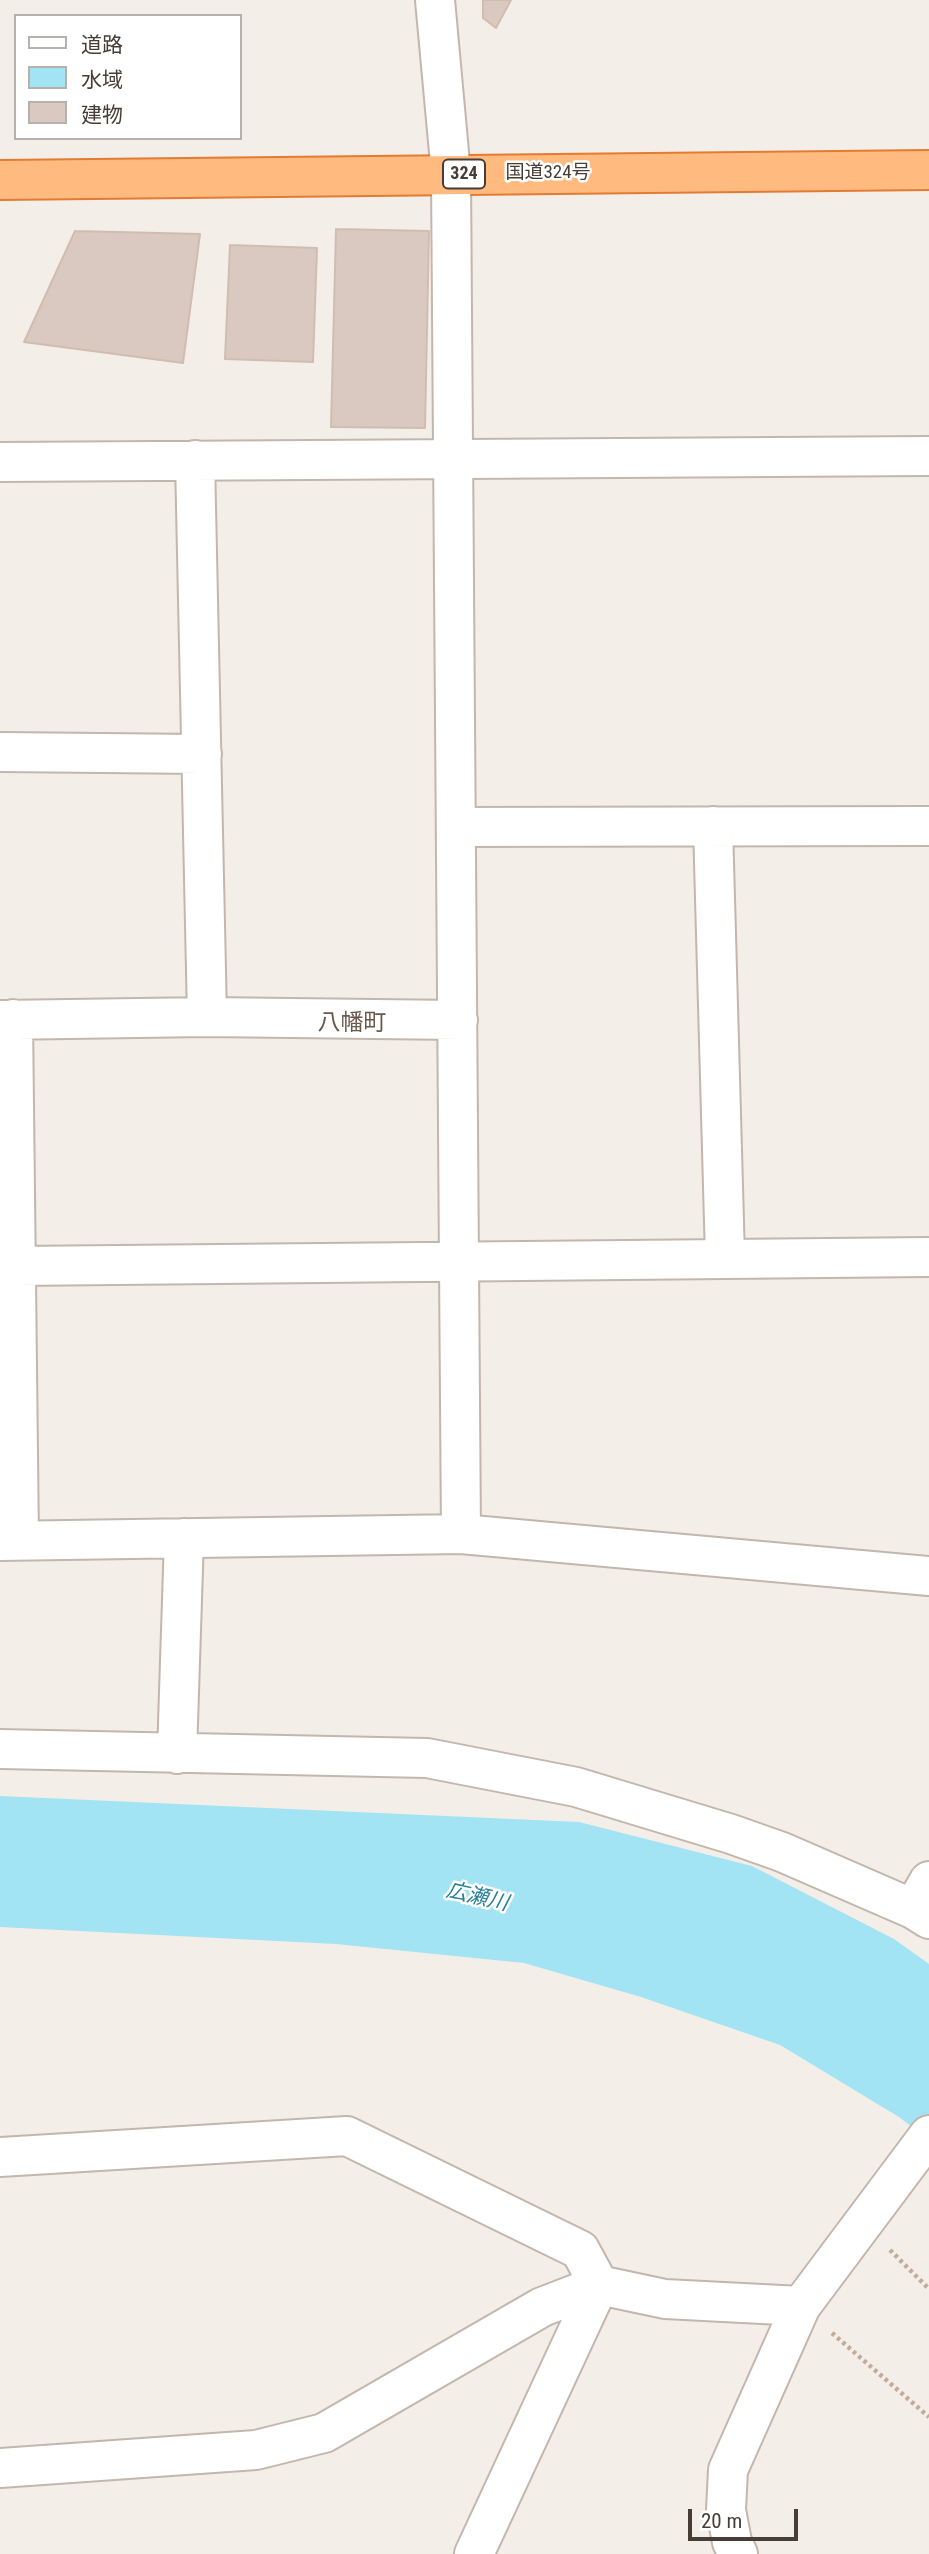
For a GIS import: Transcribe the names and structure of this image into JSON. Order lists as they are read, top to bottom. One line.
{"streets":{"highway":["国道324号","324"]},"districts":["八幡町"],"water":["広瀬川"],"legend":["道路","水域","建物"],"scale_bar":"20 m"}
